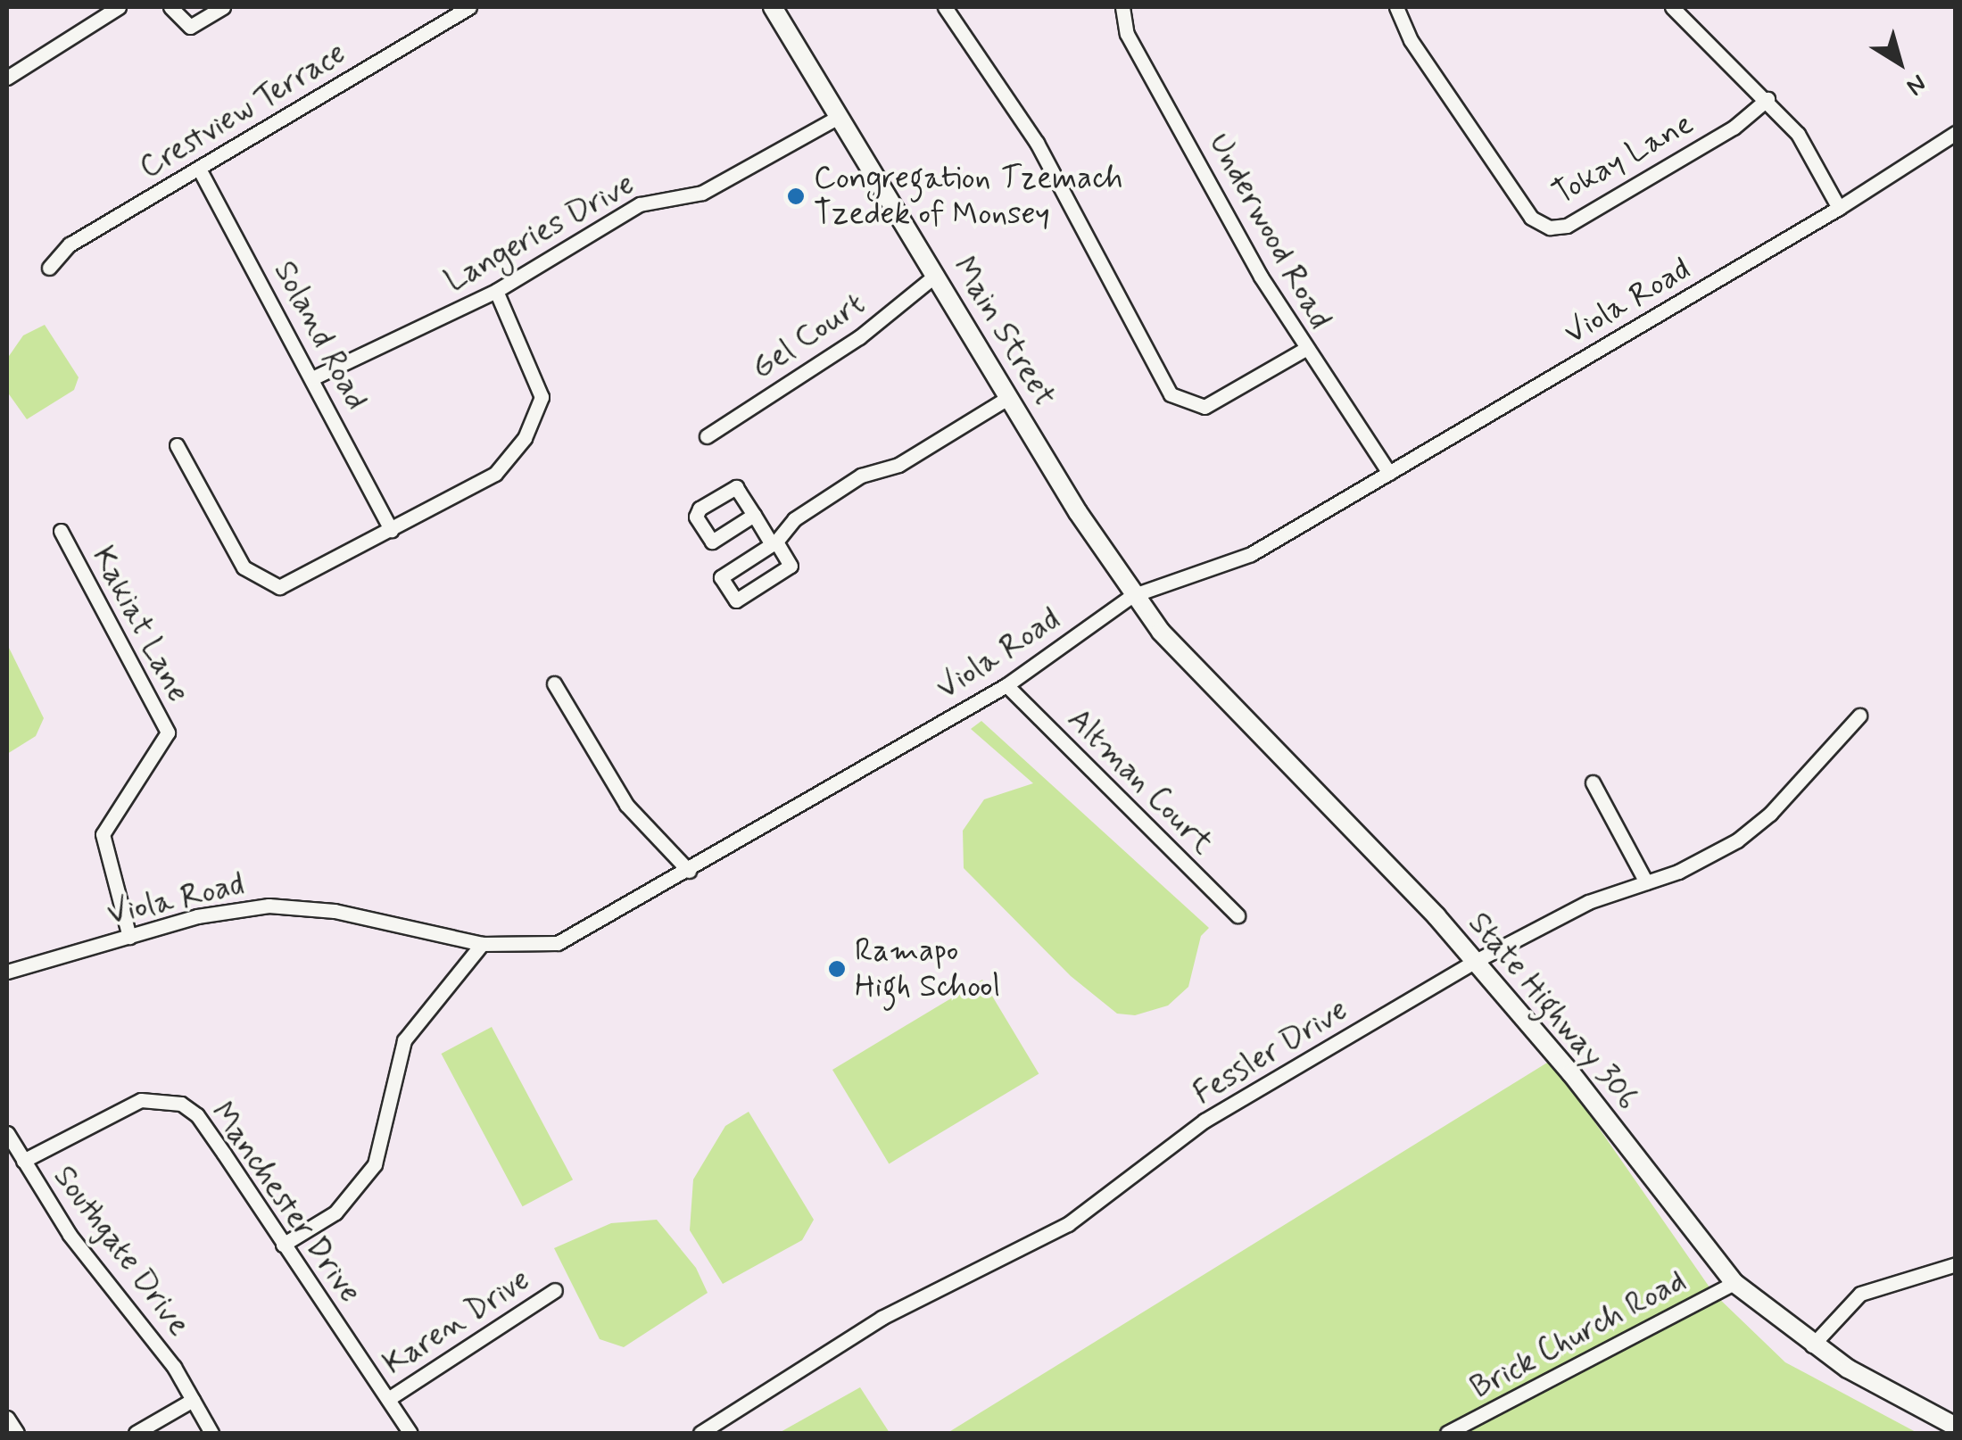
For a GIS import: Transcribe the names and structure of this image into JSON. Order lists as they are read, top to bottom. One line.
{"streets":{"main road":["Main Street","State Highway 306"],"street":["Crestview Terrace","Tokay Lane","Underwood Road","Langeries Drive","Viola Road","Soland Road","Gel Court","Kakiat Lane","Altman Court","Fessler Drive","Manchester Drive","Southgate Drive","Karen Drive","Brick Church Road"]},"crossings":[["Crestview Terrace","Soland Road"],["Underwood Road","Viola Road"],["Langeries Drive","Main Street"],["Langeries Drive","Soland Road"],["Viola Road","Main Street"],["Viola Road","Kakiat Lane"],["Viola Road","Altman Court"],["Viola Road","State Highway 306"],["Main Street","Gel Court"],["Main Street","State Highway 306"],["State Highway 306","Fessler Drive"],["State Highway 306","Brick Church Road"],["Manchester Drive","Southgate Drive"],["Manchester Drive","Karen Drive"]],"places":["Congregation Tzemach Tzedek of Monsey","Ramapo High School"],"north":"bottom right"}
